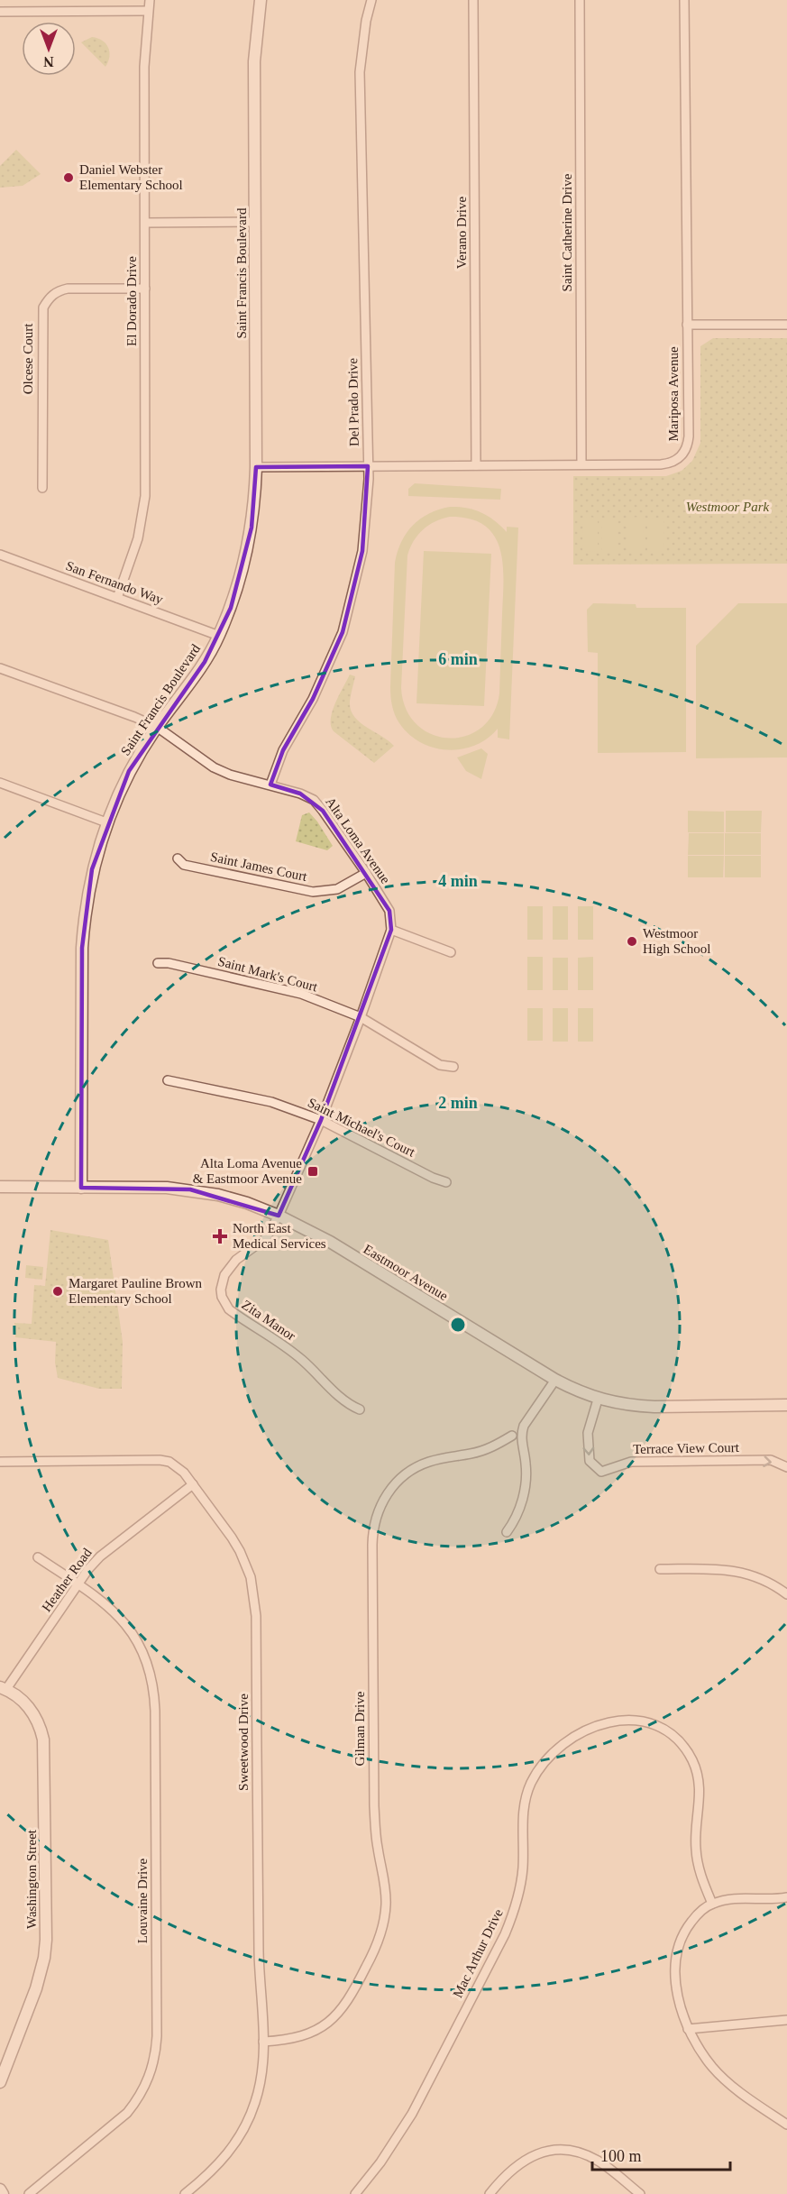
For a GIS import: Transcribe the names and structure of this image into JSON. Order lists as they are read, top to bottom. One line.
{"streets":{"street":["Verano Drive","Saint Catherine Drive","Saint Francis Boulevard","El Dorado Drive","Olcese Court","Mariposa Avenue","Del Prado Drive","San Fernando Way","Alta Loma Avenue","Saint James Court","Saint Mark's Court","Saint Michael's Court","Eastmoor Avenue","Zita Manor","Terrace View Court","Heather Road","Gilman Drive","Sweetwood Drive","Washington Street","Louvaine Drive","Mac Arthur Drive"]},"crossings":[["Verano Drive","Mariposa Avenue"],["Saint Catherine Drive","Mariposa Avenue"],["Saint Francis Boulevard","Mariposa Avenue"],["Saint Francis Boulevard","San Fernando Way"],["Saint Francis Boulevard","Alta Loma Avenue"],["Saint Francis Boulevard","Eastmoor Avenue"],["El Dorado Drive","Olcese Court"],["El Dorado Drive","San Fernando Way"],["Mariposa Avenue","Del Prado Drive"],["Del Prado Drive","Alta Loma Avenue"],["Alta Loma Avenue","Saint James Court"],["Eastmoor Avenue","Zita Manor"],["Eastmoor Avenue","Terrace View Court"],["Heather Road","Sweetwood Drive"],["Heather Road","Washington Street"],["Heather Road","Louvaine Drive"],["Gilman Drive","Sweetwood Drive"]],"parks":["Westmoor Park"],"places":{"other":["Daniel Webster Elementary School","Westmoor High School","Margaret Pauline Brown Elementary School"],"transit":["Alta Loma Avenue & Eastmoor Avenue"],"health":["North East Medical Services"]},"scale_bar":"100 m","north":"bottom","rings":["6 min","4 min","2 min"]}
